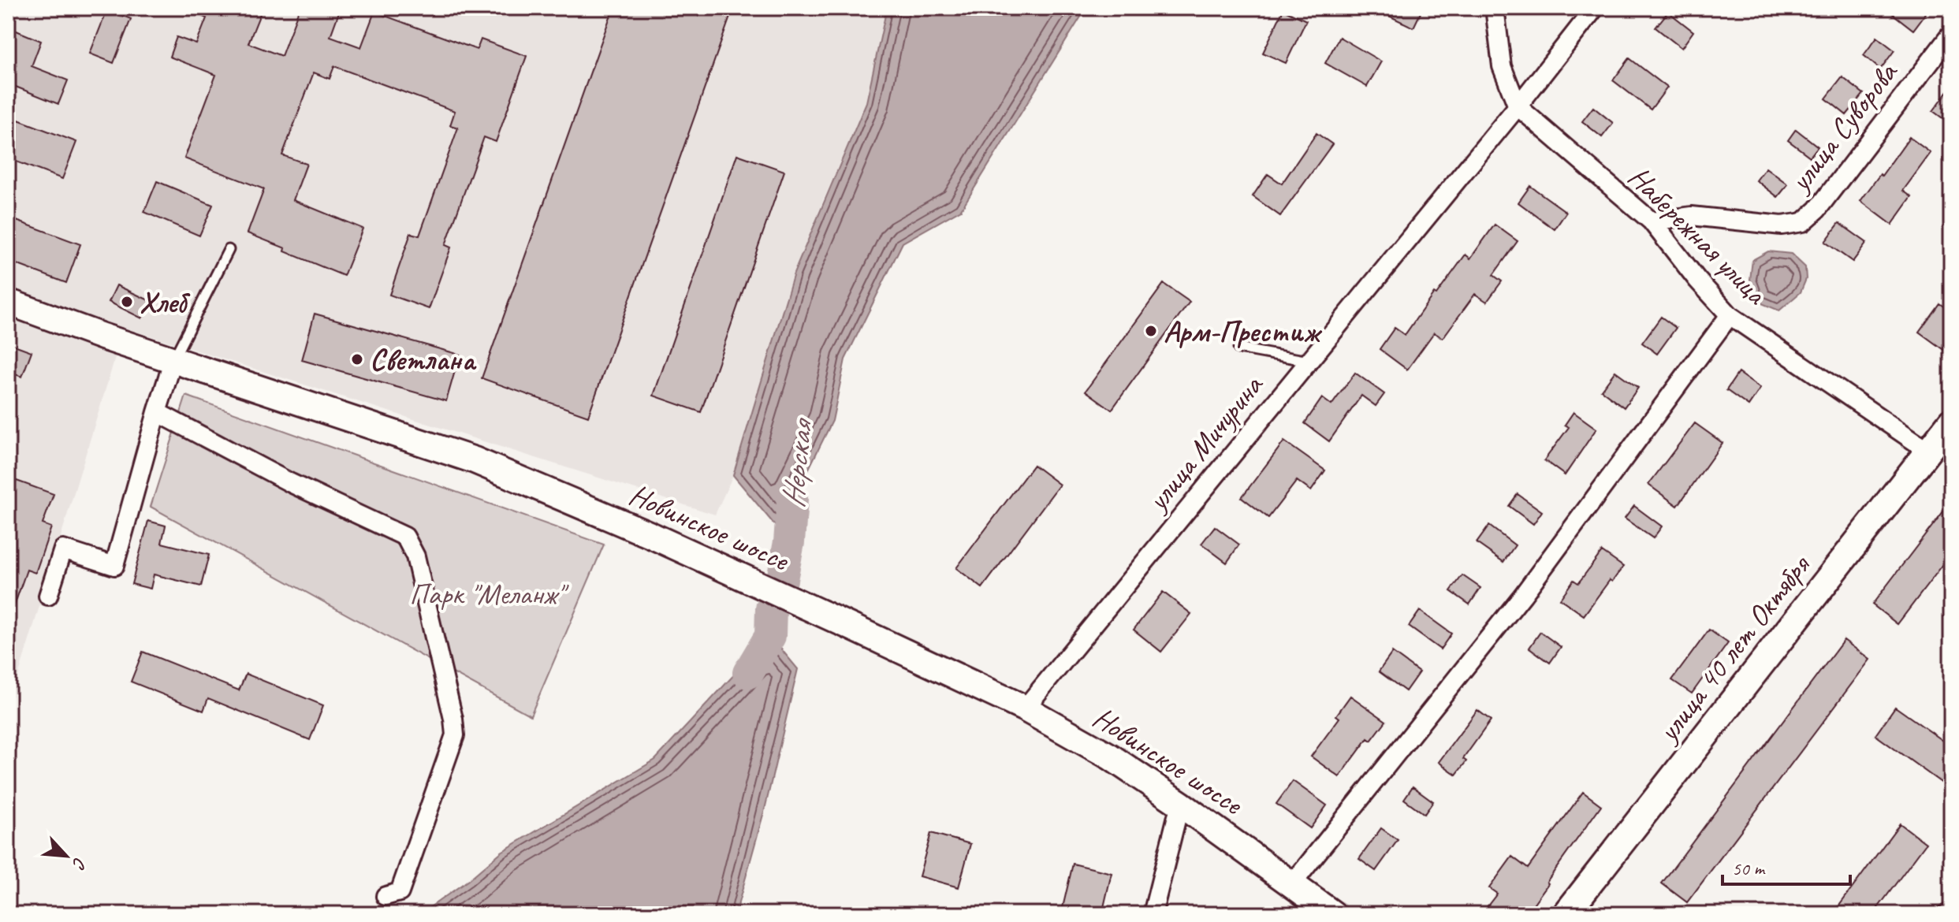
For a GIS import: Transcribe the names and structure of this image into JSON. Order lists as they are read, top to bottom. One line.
{"streets":{"street":["улица Суворова","Набережная улица","улица Мичурина","Новинское шоссе","улица 40 лет Октября"]},"crossings":[["улица Суворова","Набережная улица"],["Набережная улица","улица Мичурина"],["Набережная улица","улица 40 лет Октября"],["улица Мичурина","Новинское шоссе"]],"water":["Нерская"],"parks":["Парк \"Меланж\""],"places":["Хлеб","Арм-Престиж","Светлана"],"scale_bar":"50 m","north":"bottom right"}
